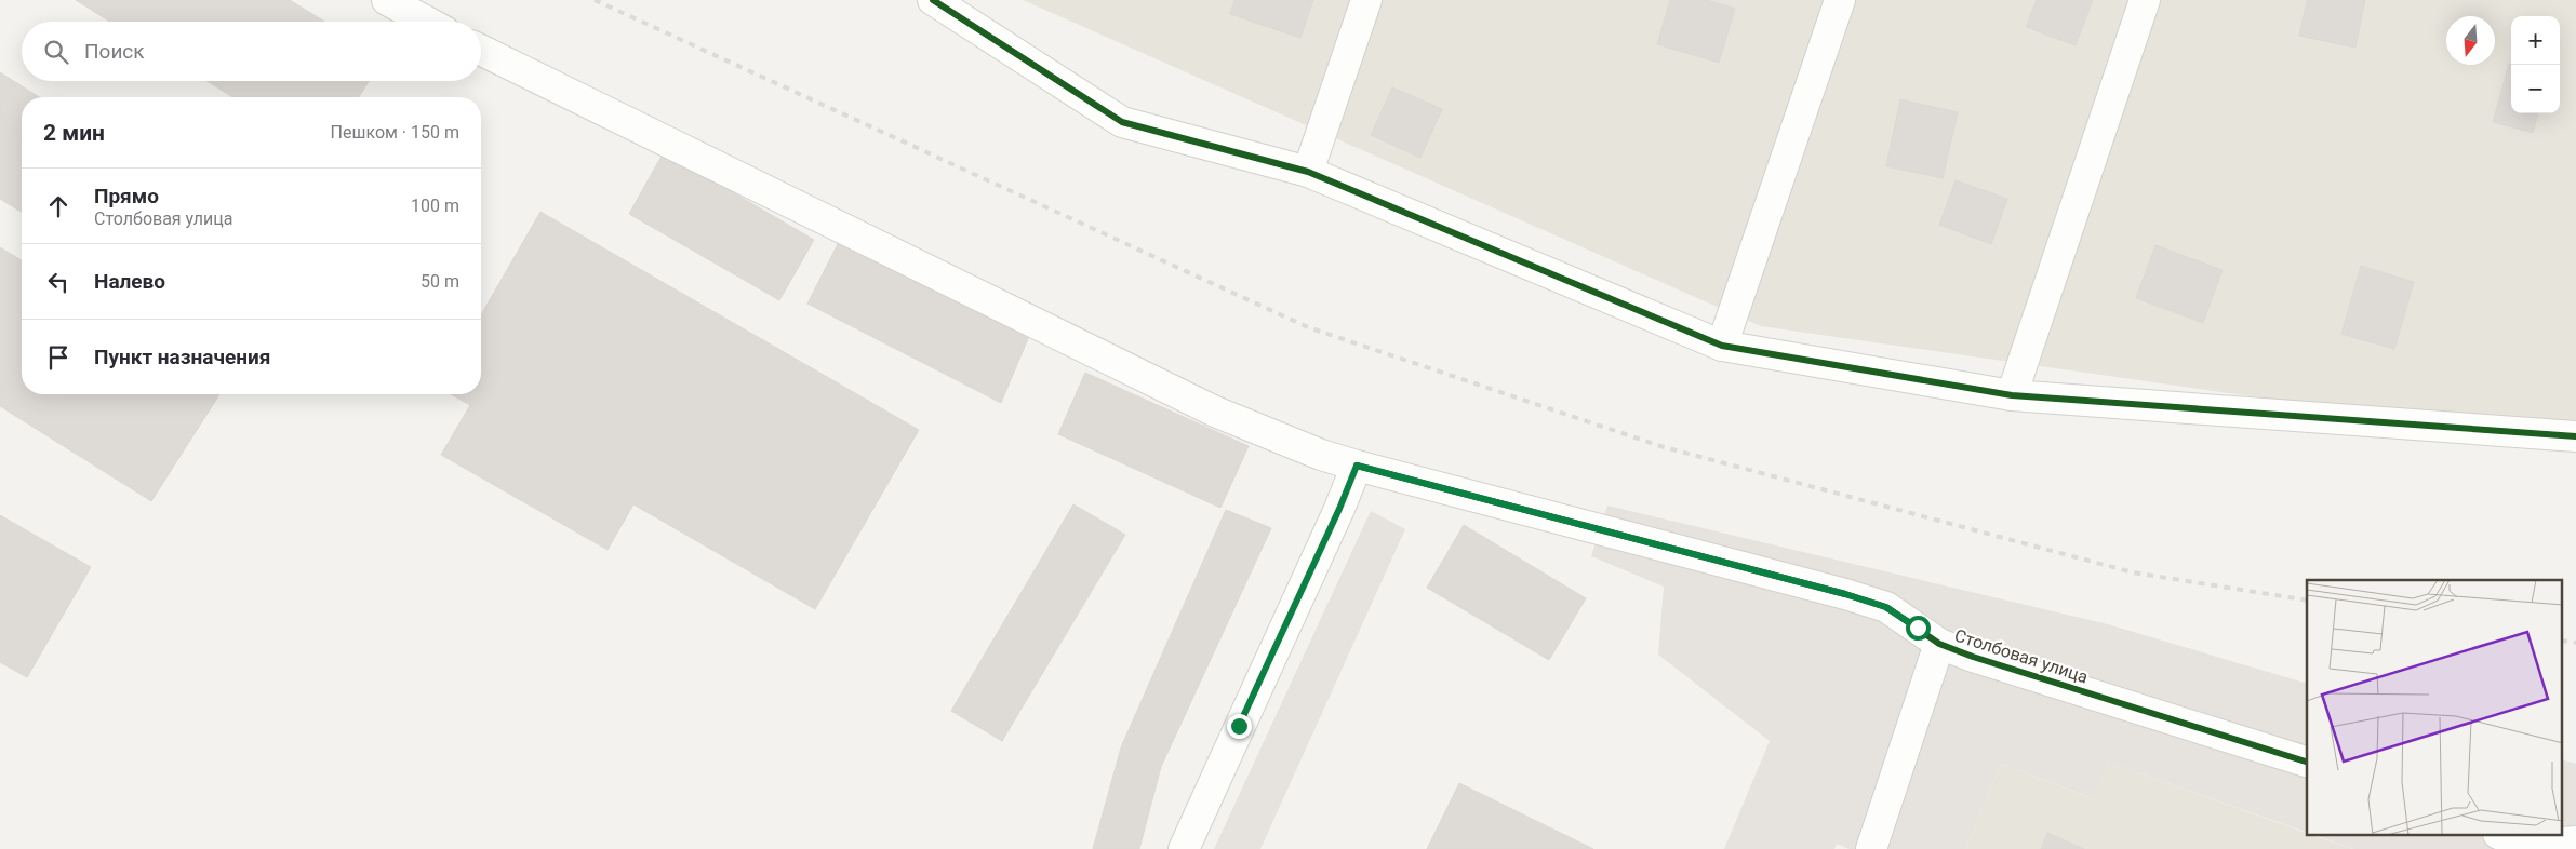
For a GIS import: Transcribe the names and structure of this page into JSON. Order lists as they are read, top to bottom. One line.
{"streets":{"street":["Столбовая улица"]},"north":"bottom","page":{"map_buttons":["+","−"],"search":"Поиск","heading":["2 мин","Пешком · 150 m"],"list":[["Прямо","Столбовая улица","100 m"],["Налево","50 m"],"Пункт назначения"]}}
